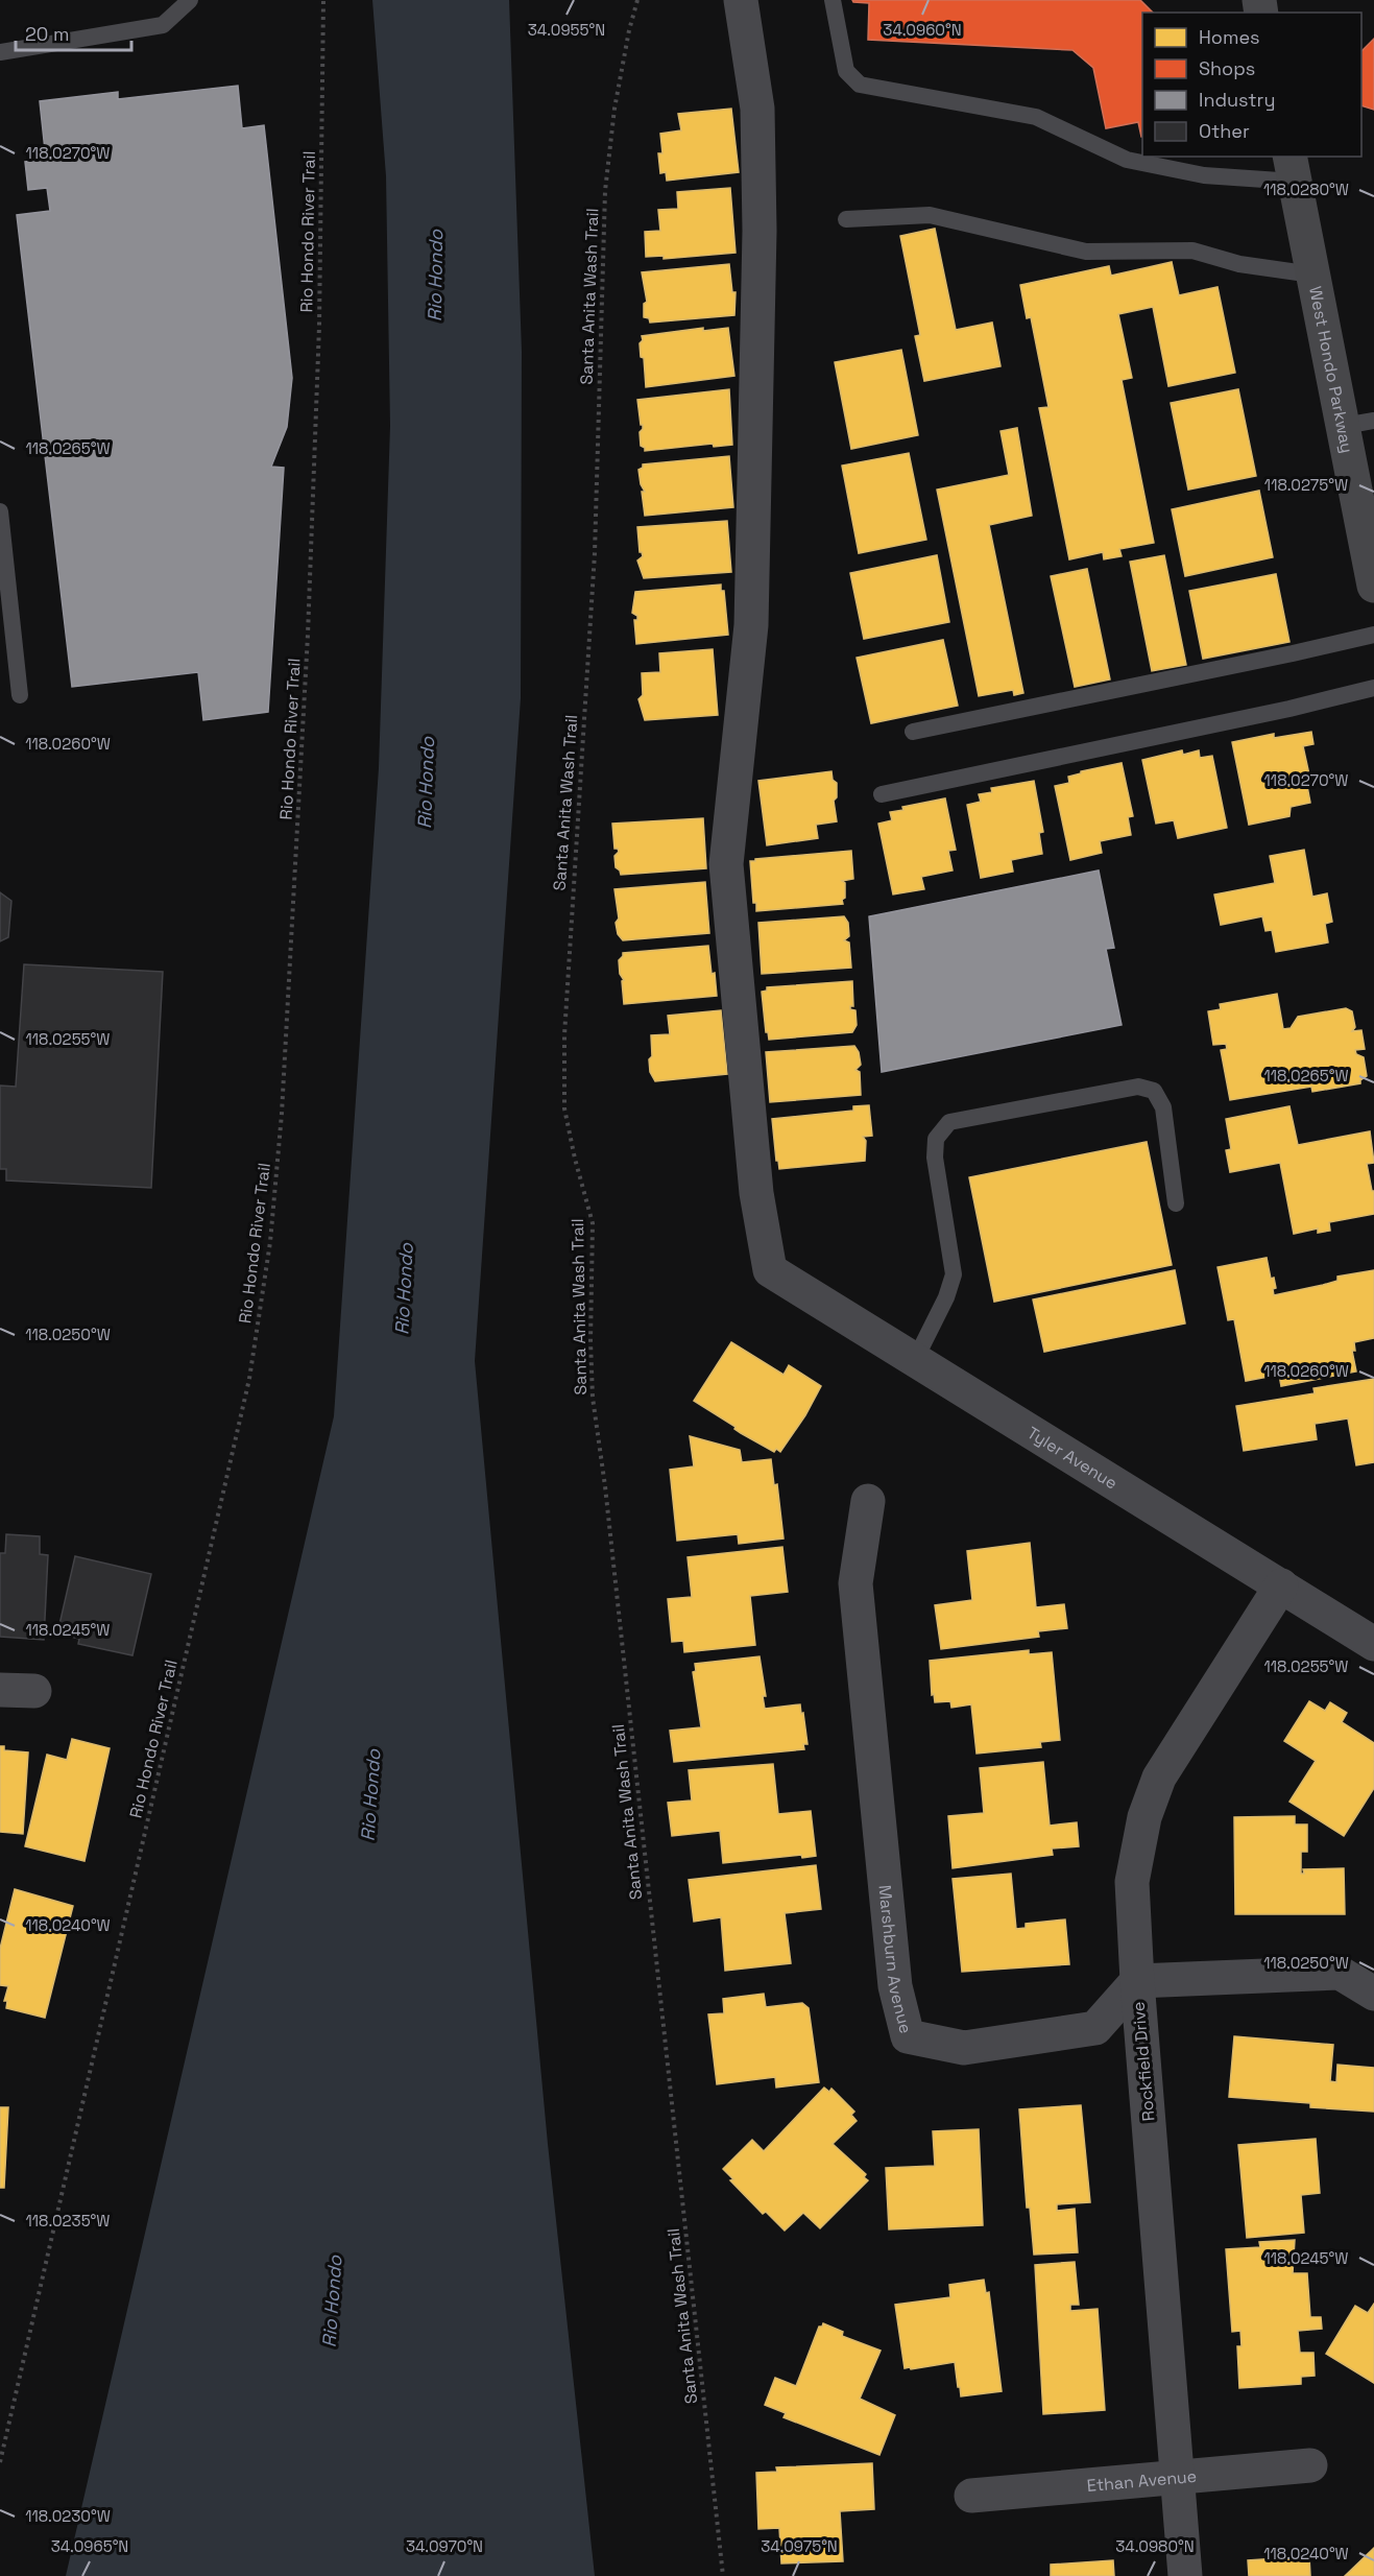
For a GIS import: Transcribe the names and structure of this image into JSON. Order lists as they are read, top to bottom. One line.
{"streets":{"street":["West Hondo Parkway","Tyler Avenue","Marshburn Avenue","Rockfield Drive","Ethan Avenue"],"path":["Rio Hondo River Trail","Santa Anita Wash Trail"]},"crossings":[["Tyler Avenue","Rockfield Drive"],["Marshburn Avenue","Rockfield Drive"],["Rockfield Drive","Ethan Avenue"]],"water":["Rio Hondo"],"legend":["Homes","Shops","Industry","Other"],"scale_bar":"20 m","coordinates":["34.0955°N","34.0960°N","118.0270°W","118.0280°W","118.0265°W","118.0275°W","118.0260°W","118.0255°W","118.0250°W","118.0245°W","118.0240°W","118.0235°W","118.0230°W","34.0965°N","34.0970°N","34.0975°N","34.0980°N"]}
